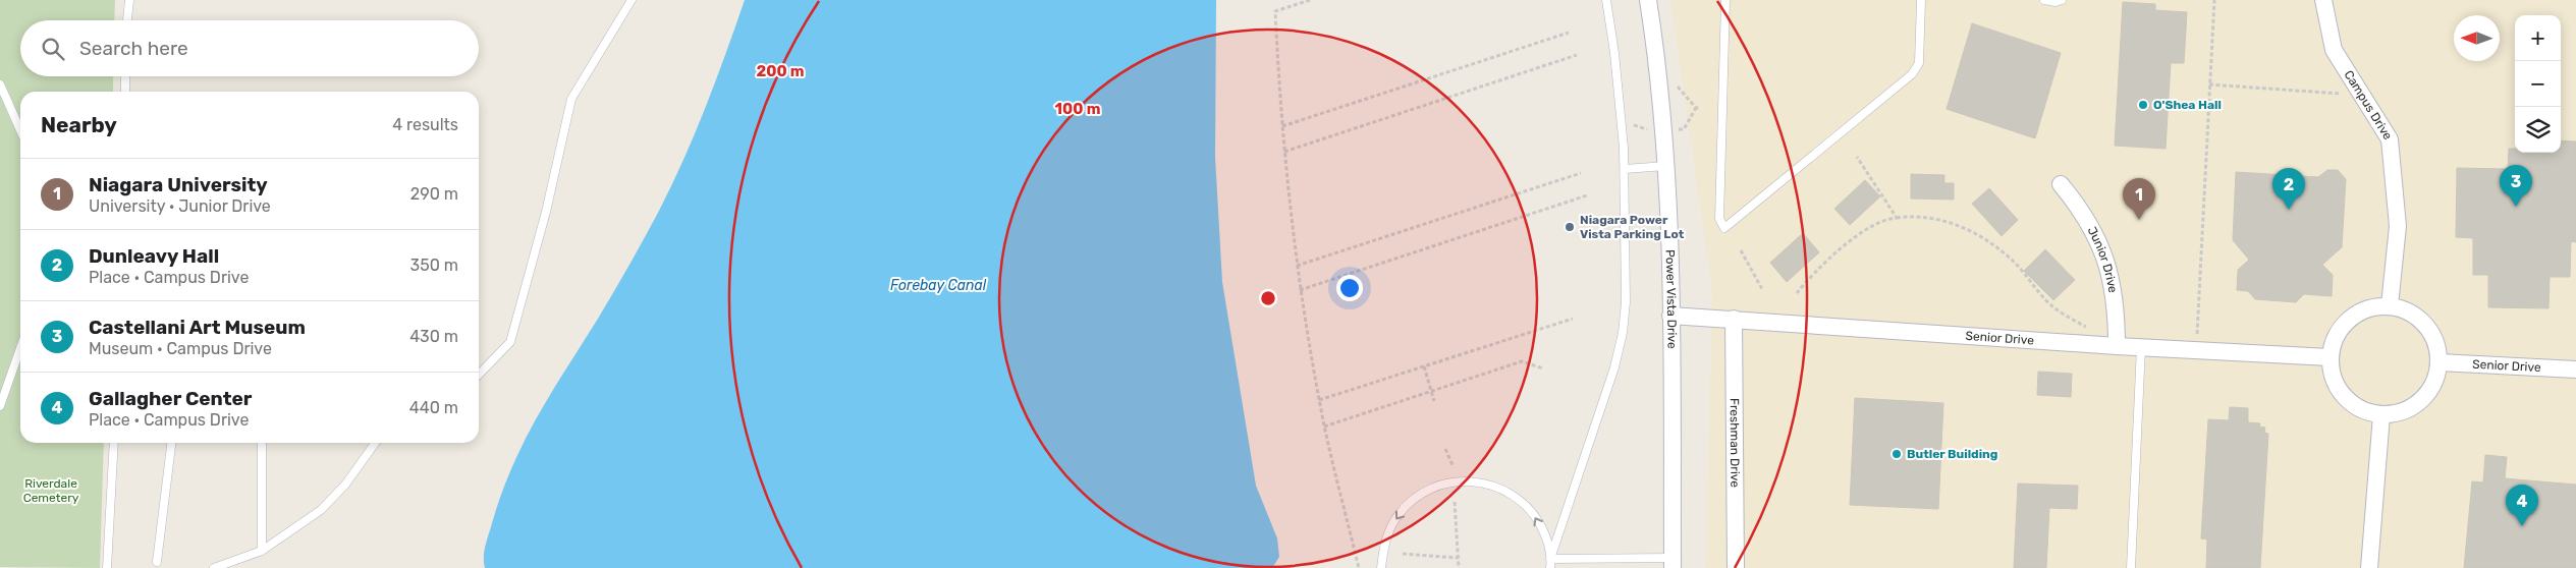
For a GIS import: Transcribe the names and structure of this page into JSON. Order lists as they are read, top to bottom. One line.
{"streets":{"street":["Campus Drive","Junior Drive","Power Vista Drive","Senior Drive","Freshman Drive"]},"crossings":[["Campus Drive","Senior Drive"],["Junior Drive","Senior Drive"],["Power Vista Drive","Senior Drive"],["Senior Drive","Freshman Drive"]],"water":["Forebay Canal"],"parks":["Riverdale Cemetery"],"places":["O'Shea Hall","Niagara Power Vista Parking Lot","Butler Building"],"north":"left","page":{"map_buttons":["+","−"],"search":"Search here","heading":["Nearby","4 results"],"list":[{"mark":"1","name":"Niagara University","note":"University · Junior Drive","value":"290 m"},{"mark":"2","name":"Dunleavy Hall","note":"Place · Campus Drive","value":"350 m"},{"mark":"3","name":"Castellani Art Museum","note":"Museum · Campus Drive","value":"430 m"},{"mark":"4","name":"Gallagher Center","note":"Place · Campus Drive","value":"440 m"}],"pins":["3","2","1","4"]},"rings":["200 m","100 m"]}
